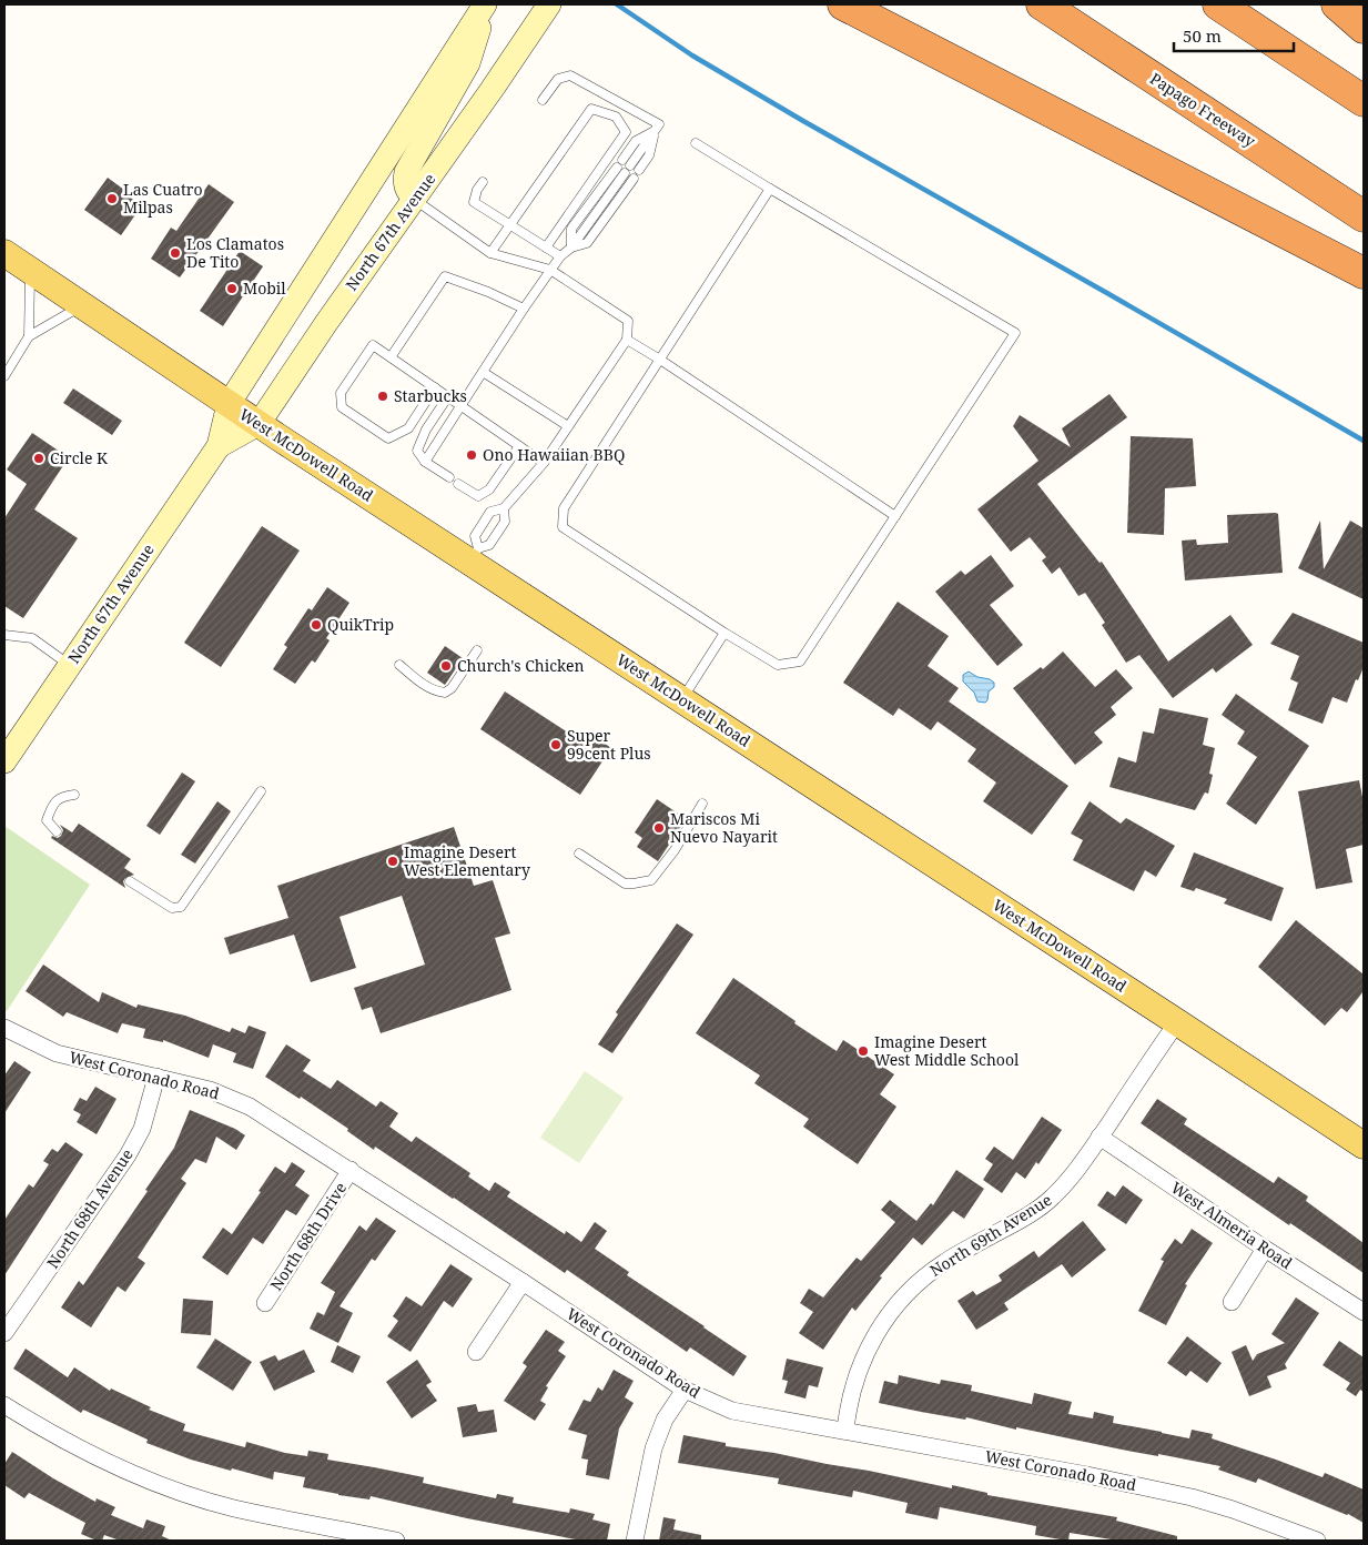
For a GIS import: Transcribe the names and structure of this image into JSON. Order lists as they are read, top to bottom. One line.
{"streets":{"highway":["Papago Freeway"],"main road":["North 67th Avenue","West McDowell Road"],"street":["West Coronado Road","North 68th Avenue","West Almeria Road","North 69th Avenue","North 68th Drive"]},"crossings":[["North 67th Avenue","West McDowell Road"],["West McDowell Road","North 69th Avenue"],["West Coronado Road","North 68th Avenue"],["West Coronado Road","North 69th Avenue"],["West Coronado Road","North 68th Drive"],["West Almeria Road","North 69th Avenue"]],"places":["Las Cuatro Milpas","Los Clamatos De Tito","Mobil","Starbucks","Ono Hawaiian BBQ","Circle K","QuikTrip","Church's Chicken","Super 99cent Plus","Mariscos Mi Nuevo Nayarit","Imagine Desert West Elementary","Imagine Desert West Middle School"],"scale_bar":"50 m"}
